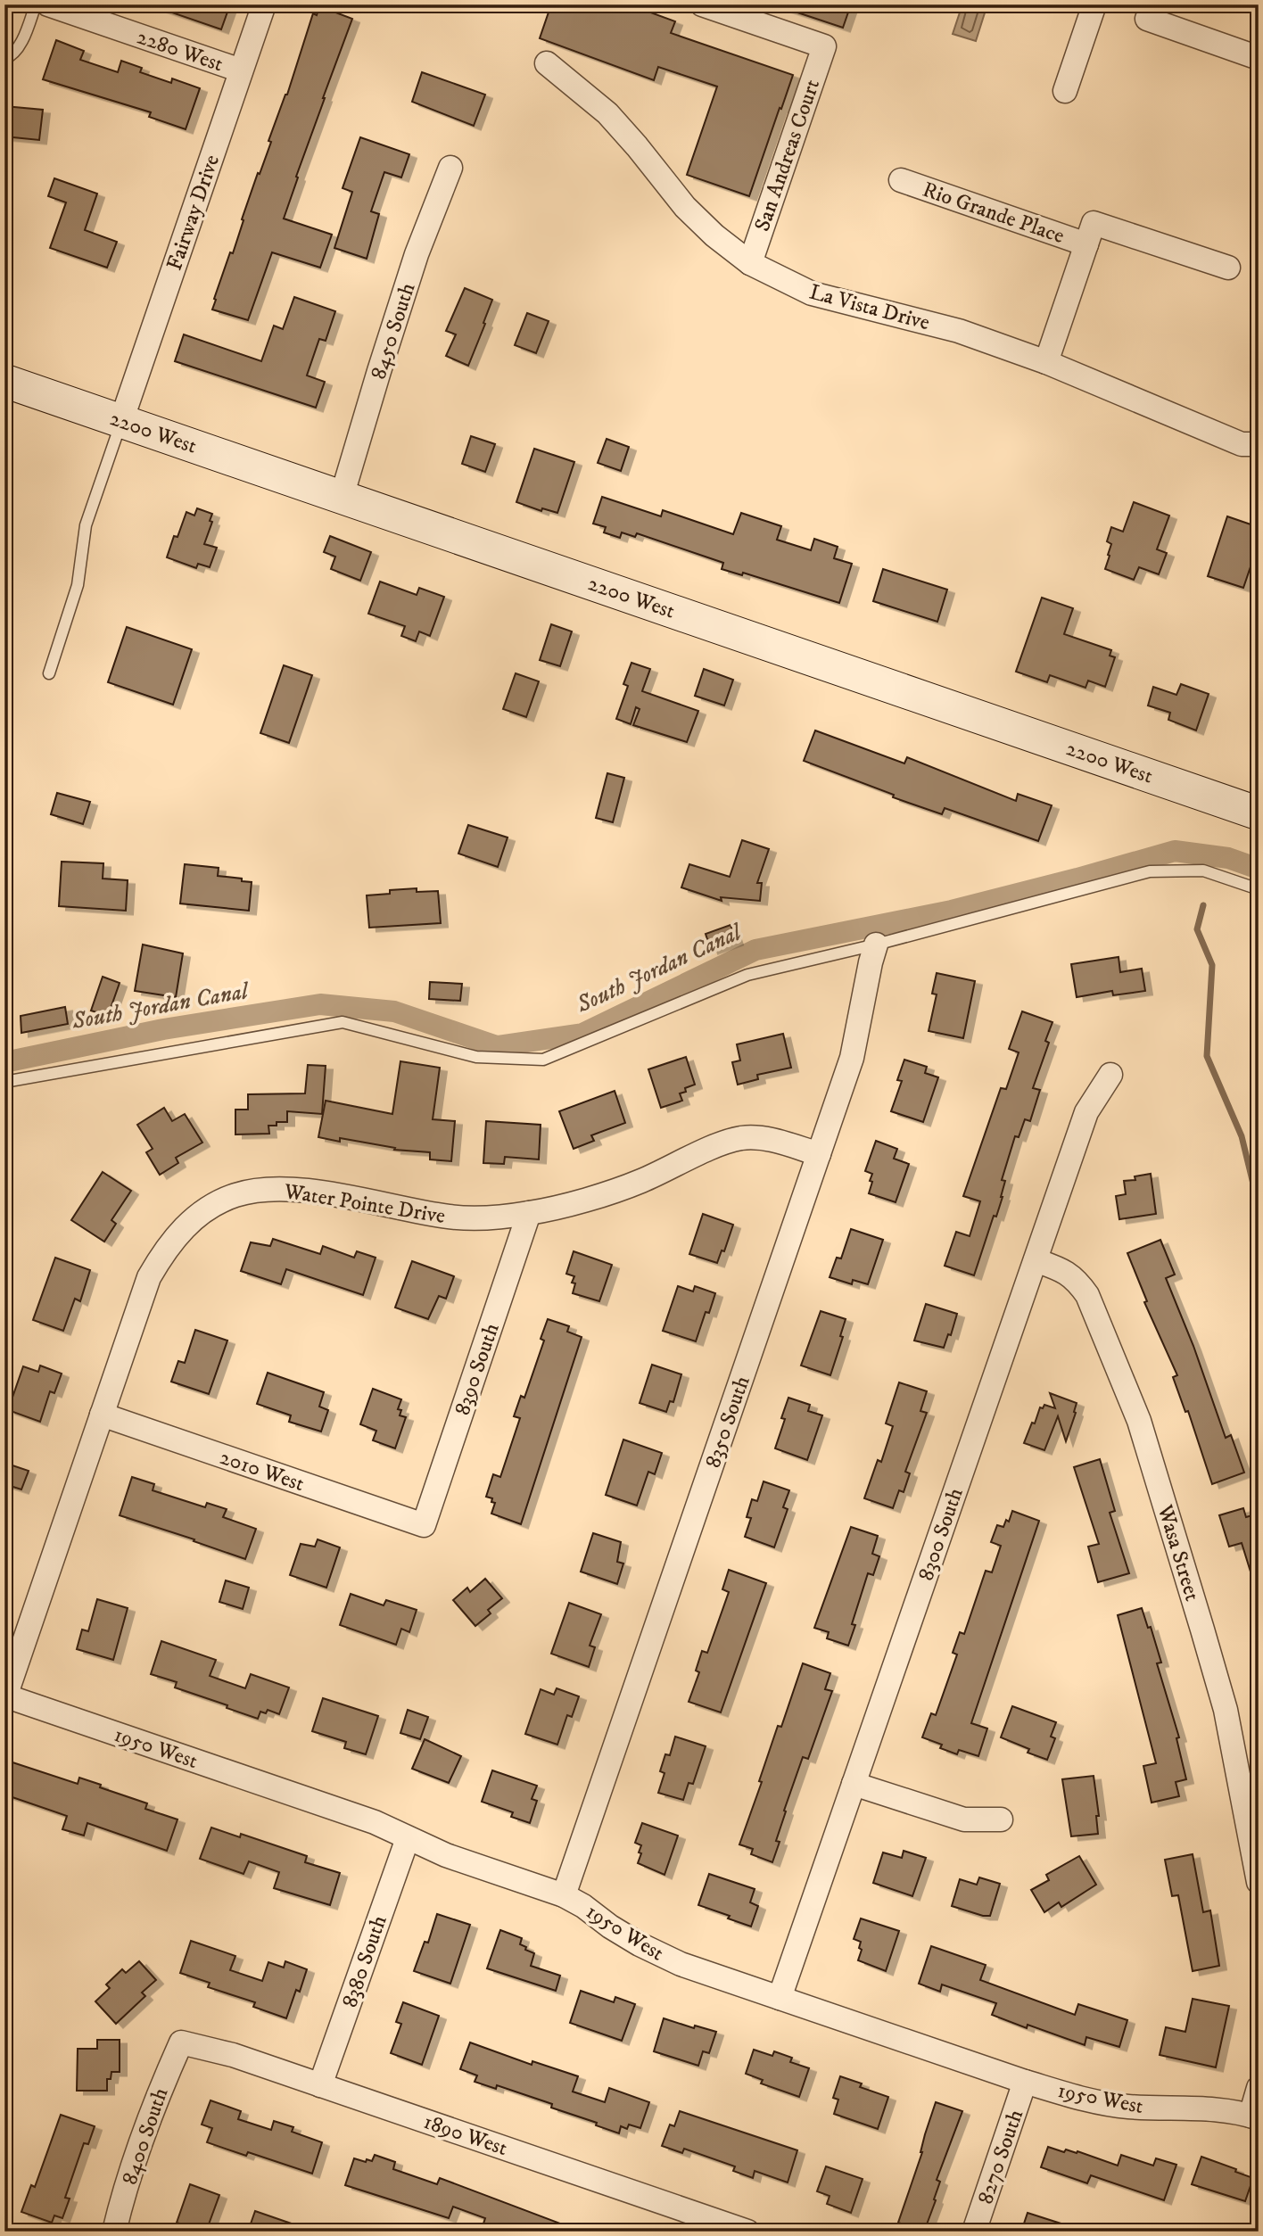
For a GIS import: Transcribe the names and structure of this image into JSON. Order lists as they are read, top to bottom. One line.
{"streets":{"street":["2280 West","San Andreas Court","Fairway Drive","Rio Grande Place","La Vista Drive","8450 South","2200 West","Water Pointe Drive","8390 South","8350 South","2010 West","8300 South","Wasa Street","1950 West","8380 South","1890 West","8400 South","8270 South"]},"crossings":[["2280 West","Fairway Drive"],["San Andreas Court","La Vista Drive"],["Fairway Drive","2200 West"],["8450 South","2200 West"],["Water Pointe Drive","8390 South"],["Water Pointe Drive","8350 South"],["Water Pointe Drive","2010 West"],["Water Pointe Drive","1950 West"],["8390 South","2010 West"],["8350 South","1950 West"],["8300 South","Wasa Street"],["8300 South","1950 West"],["1950 West","8380 South"],["1950 West","8270 South"],["8380 South","1890 West"],["1890 West","8400 South"]],"water":["South Jordan Canal"]}
